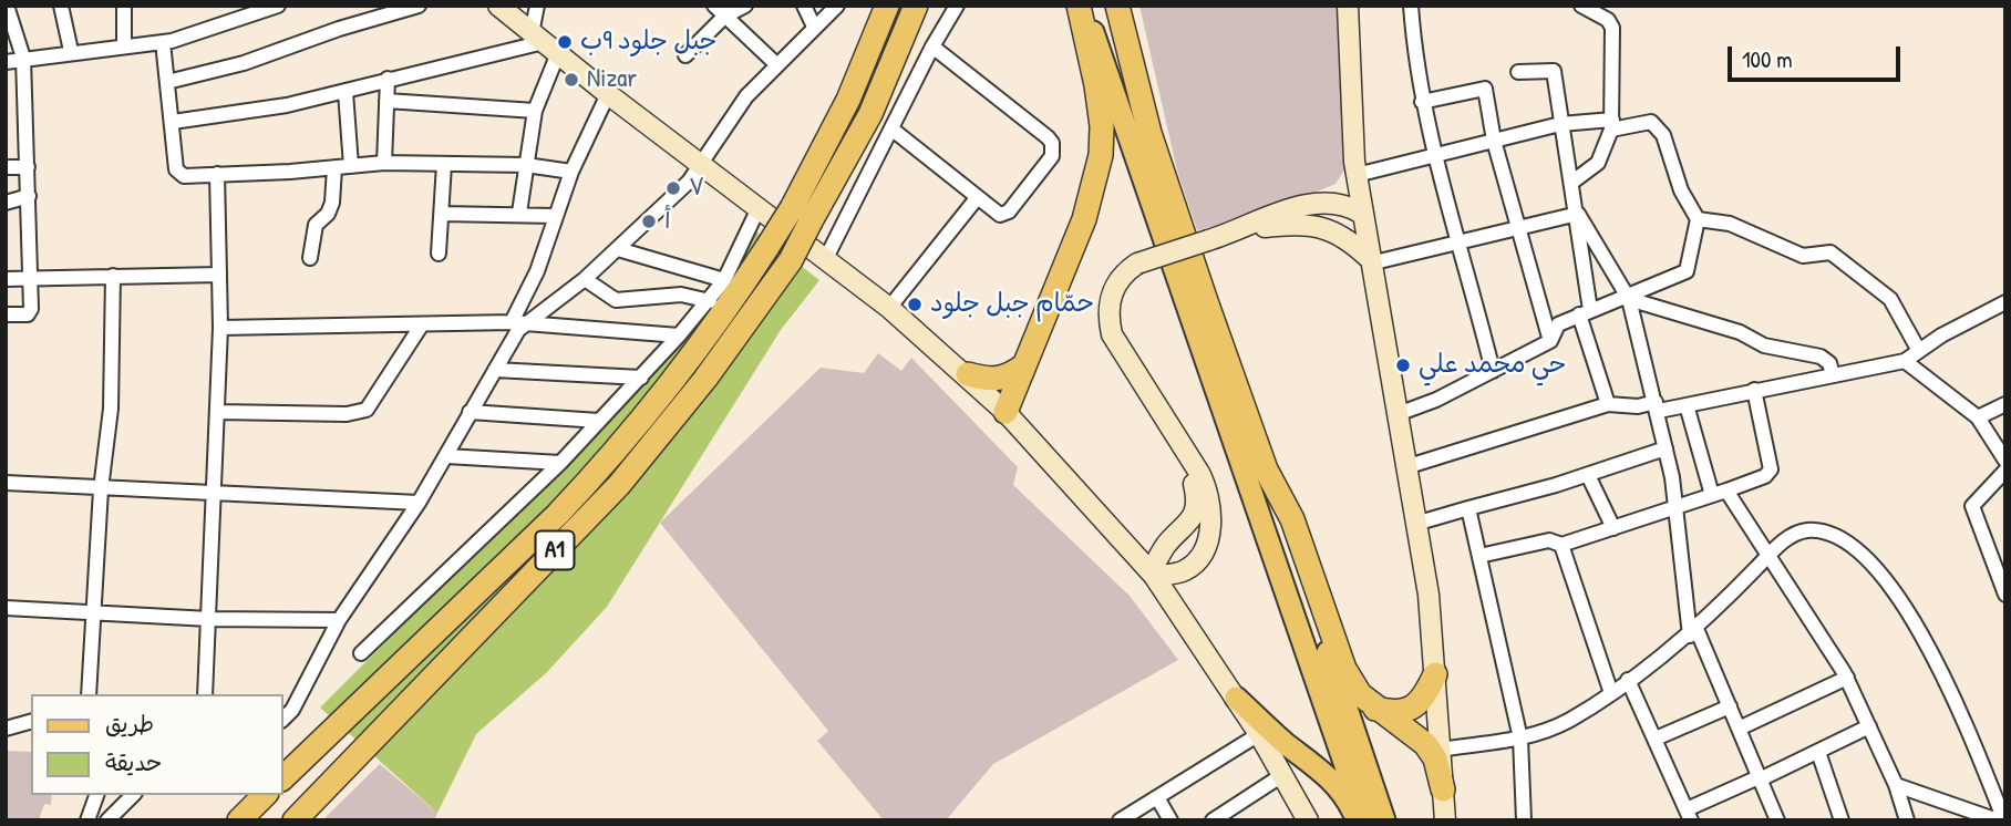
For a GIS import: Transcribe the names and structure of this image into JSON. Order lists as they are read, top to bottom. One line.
{"streets":{"highway":["A1"]},"places":["جبل جلود 9ب","Nizar","V","أ","حمّام جبل جلود","حي محمد علي"],"legend":["طريق","حديقة"],"scale_bar":"100 m"}
